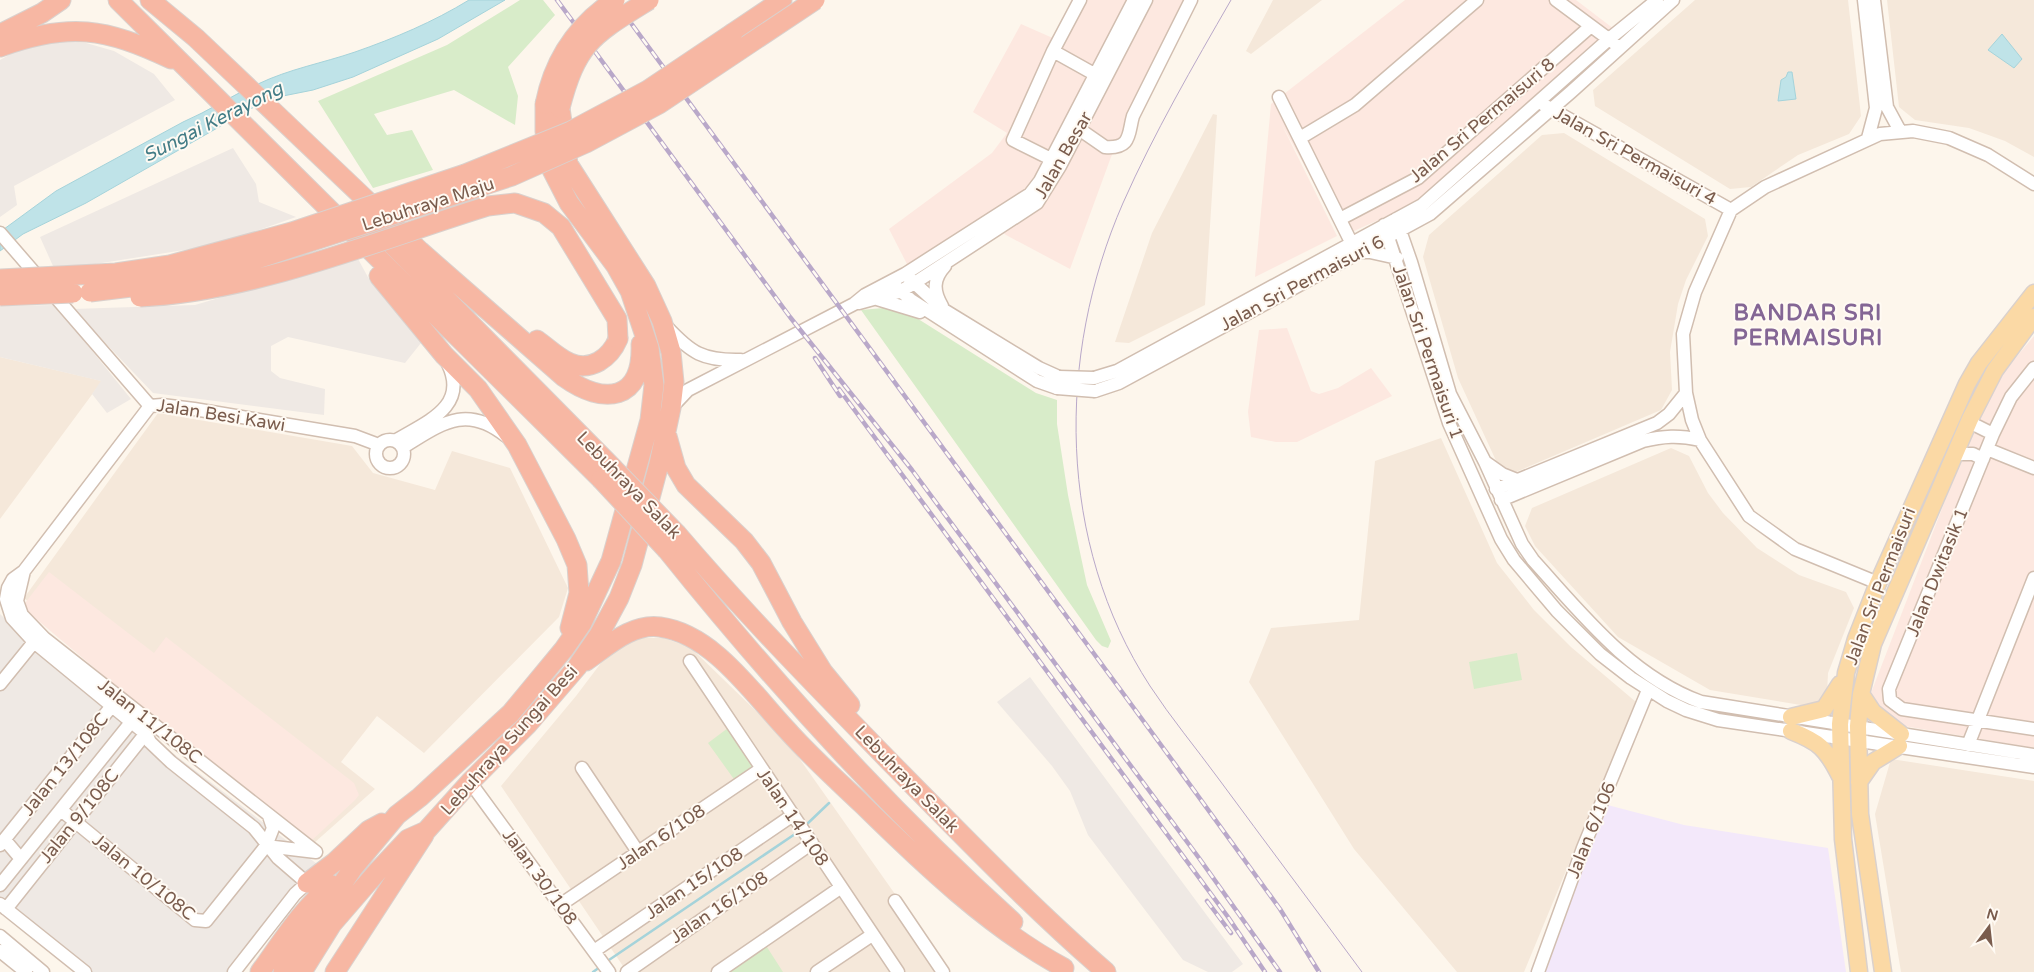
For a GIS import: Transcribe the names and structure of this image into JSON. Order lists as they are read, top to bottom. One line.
{"streets":{"highway":["Lebuhraya Maju","Lebuhraya Salak","Lebuhraya Sungai Besi"],"main road":["Jalan Sri Permaisuri"],"street":["Jalan Sri Permaisuri 8","Jalan Besar","Jalan Sri Permaisuri 4","Jalan Sri Permaisuri 6","Jalan Sri Permaisuri 1","Jalan Besi Kawi","Jalan Dwitasik 1","Jalan 11/108C","Jalan 13/108C","Jalan 9/108C","Jalan 14/108","Jalan 6/106","Jalan 6/108","Jalan 10/108C","Jalan 30/108","Jalan 15/108","Jalan 16/108"]},"crossings":[["Jalan Besar","Jalan Sri Permaisuri 6"],["Jalan Besar","Lebuhraya Sungai Besi"],["Jalan Sri Permaisuri 4","Jalan Sri Permaisuri 6"],["Jalan Sri Permaisuri 6","Jalan Sri Permaisuri 1"],["Jalan Sri Permaisuri 1","Jalan Sri Permaisuri"],["Jalan Sri Permaisuri 1","Jalan 6/106"],["Jalan Besi Kawi","Jalan 11/108C"],["Jalan 11/108C","Jalan 13/108C"],["Jalan 11/108C","Jalan 9/108C"],["Jalan 11/108C","Jalan 10/108C"],["Lebuhraya Sungai Besi","Jalan 30/108"],["Jalan 9/108C","Jalan 10/108C"],["Jalan 14/108","Jalan 6/108"],["Jalan 14/108","Jalan 15/108"],["Jalan 14/108","Jalan 16/108"],["Jalan 6/108","Jalan 30/108"],["Jalan 30/108","Jalan 15/108"]],"districts":["BANDAR SRI PERMAISURI"],"water":["Sungai Kerayong"],"north":"top"}
